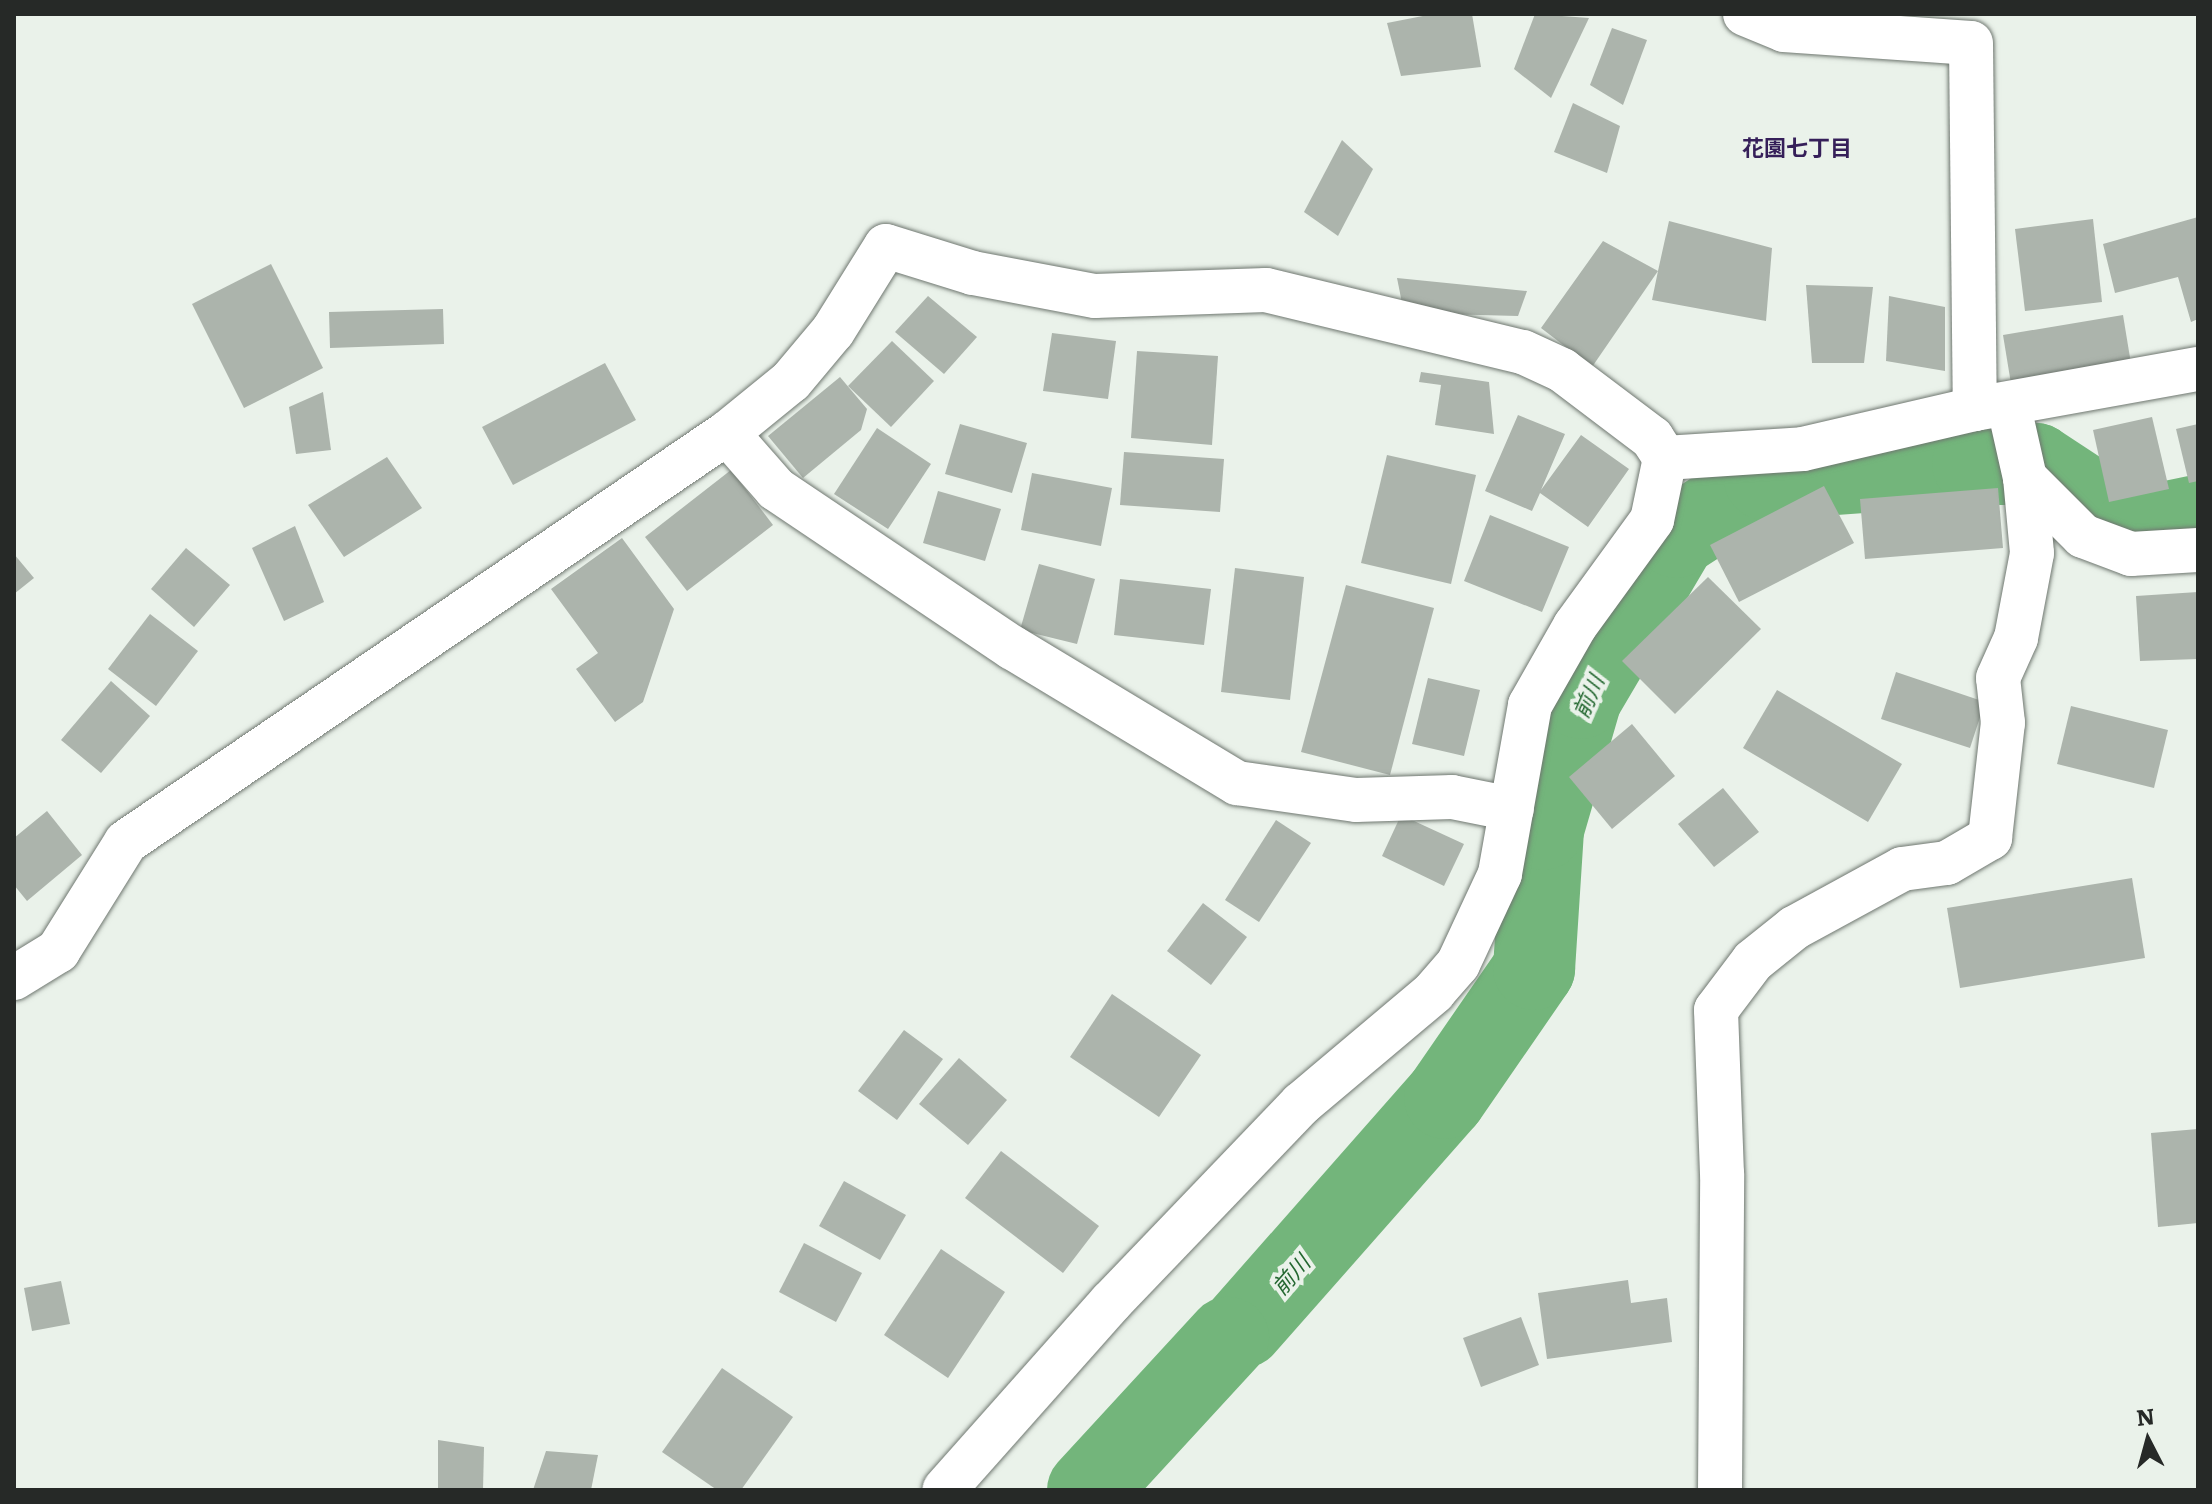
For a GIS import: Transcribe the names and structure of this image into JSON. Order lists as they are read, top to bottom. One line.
{"districts":["花園七丁目"],"water":["前川"],"north":"top"}
